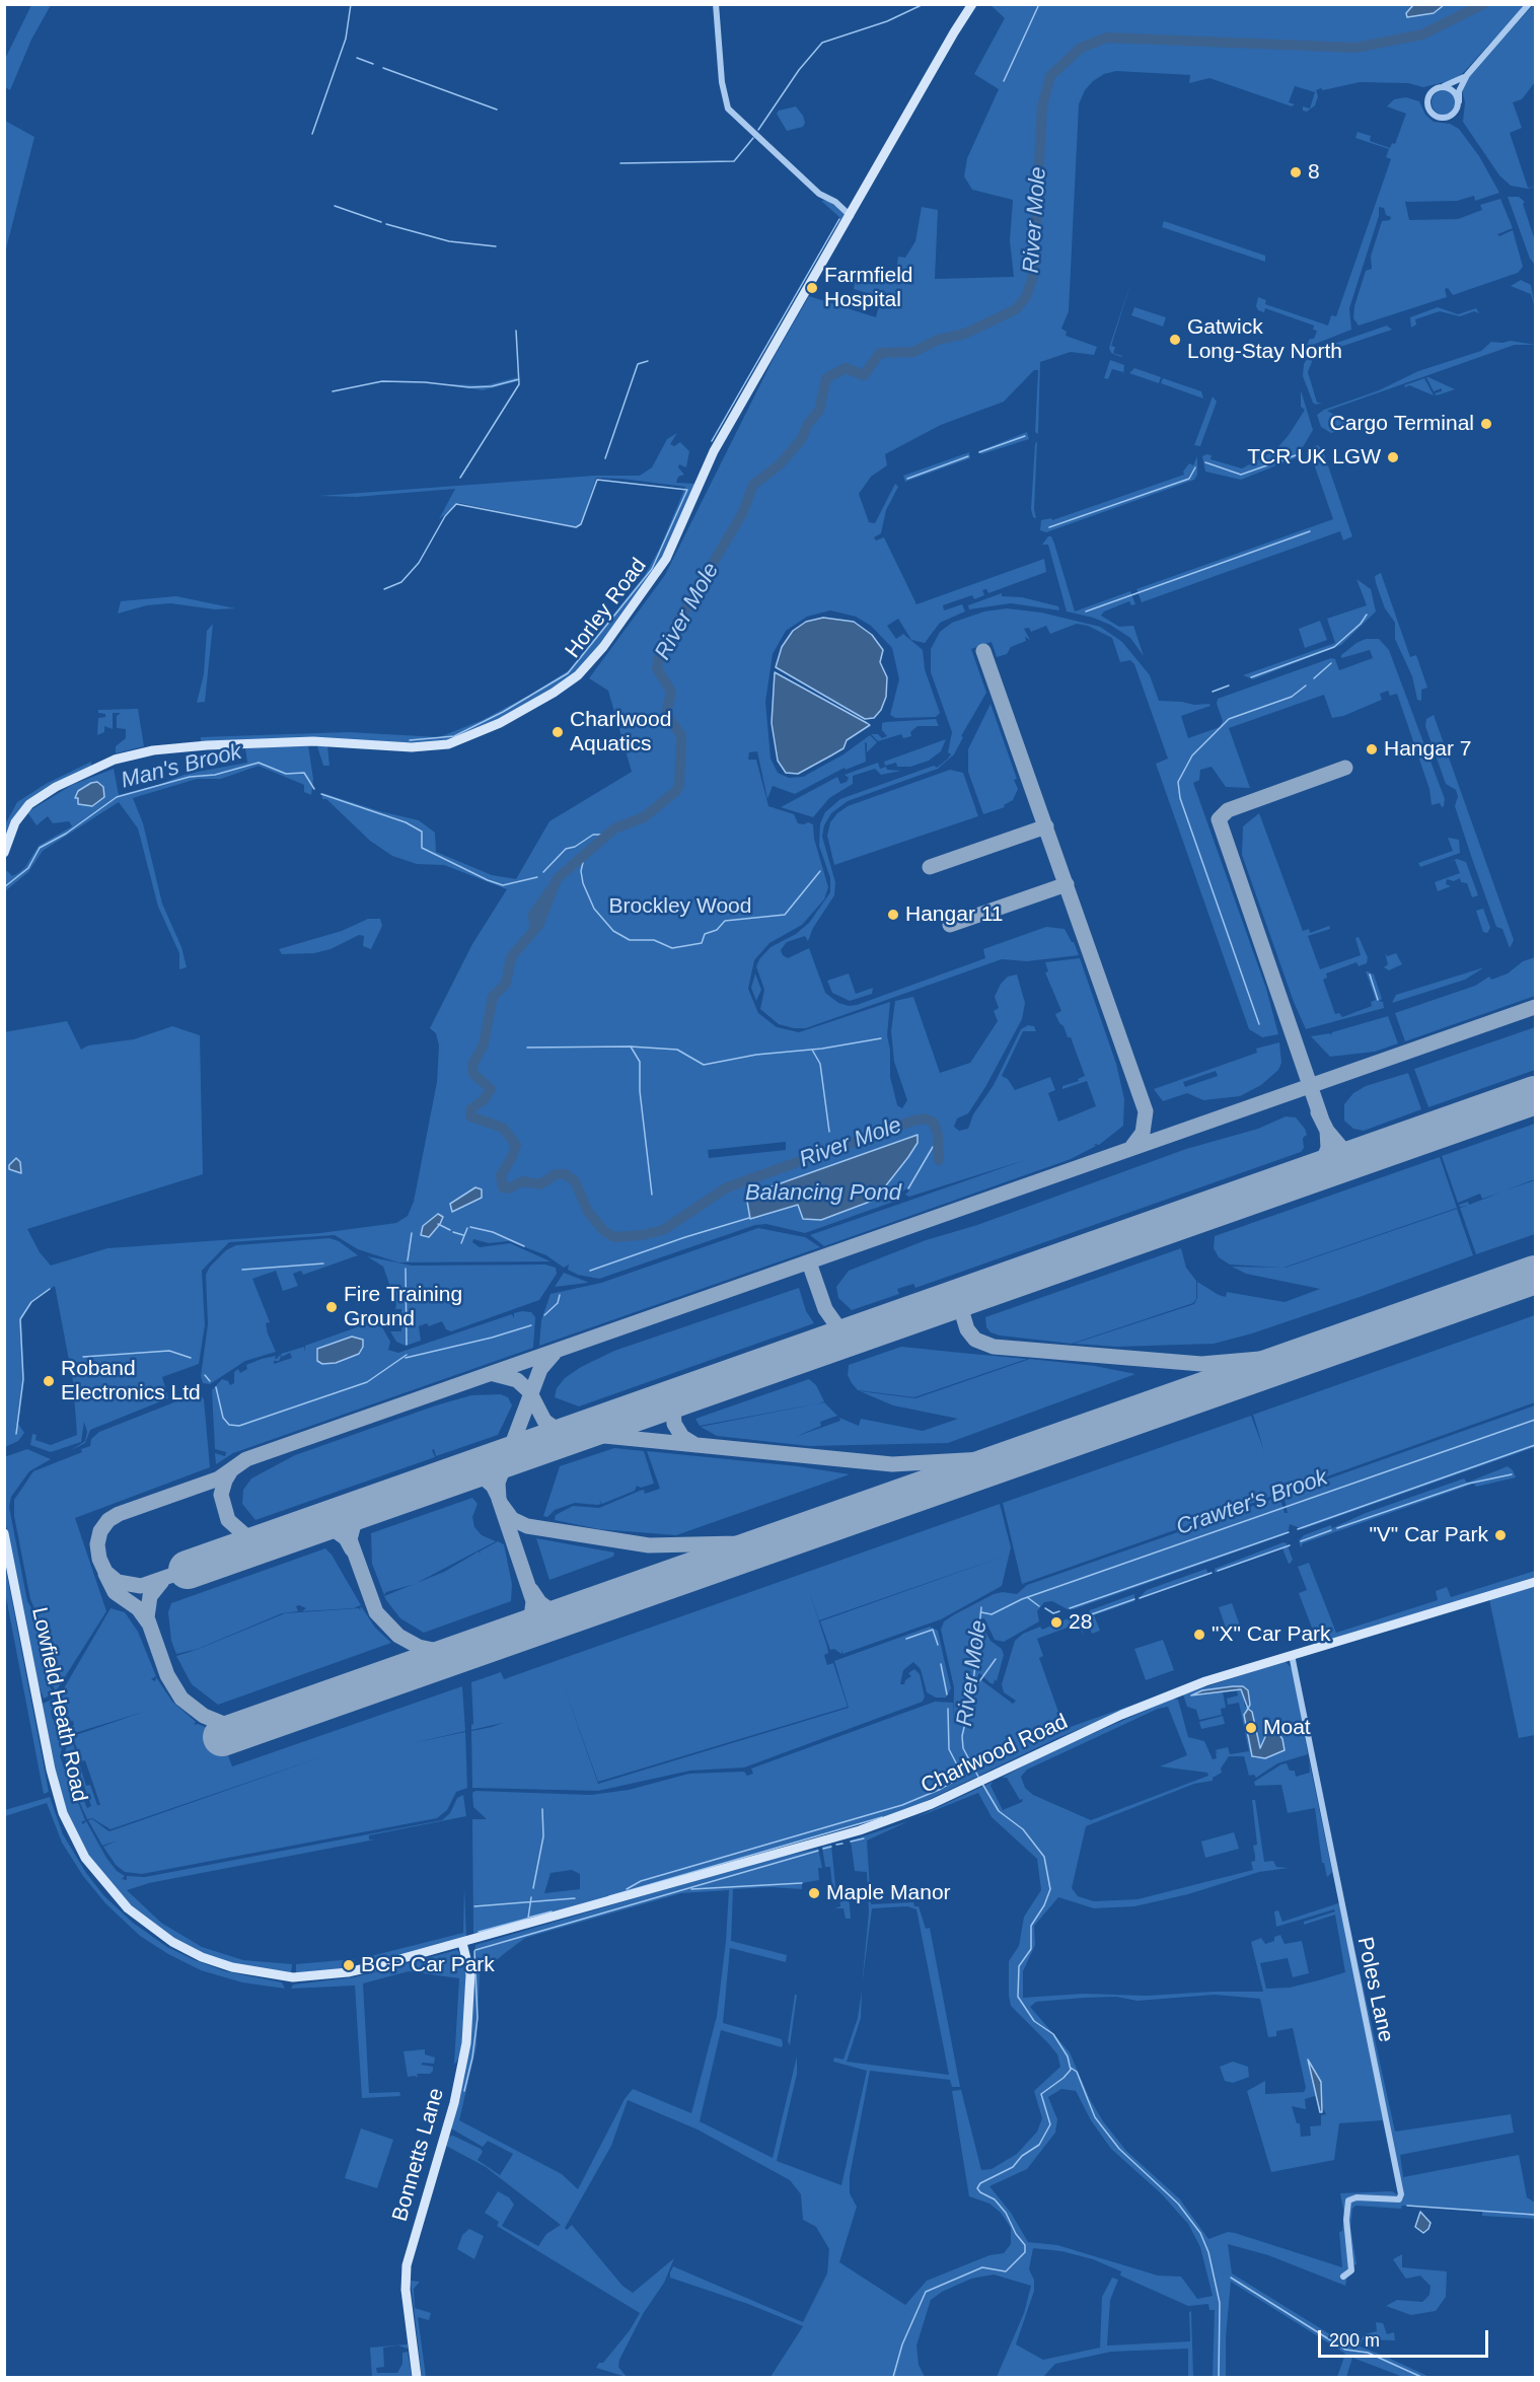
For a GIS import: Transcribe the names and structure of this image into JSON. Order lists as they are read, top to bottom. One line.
{"streets":{"street":["Horley Road","Lowfield Heath Road","Charlwood Road","Poles Lane","Bonnetts Lane"]},"crossings":[["Lowfield Heath Road","Charlwood Road"],["Lowfield Heath Road","Bonnetts Lane"],["Charlwood Road","Poles Lane"],["Charlwood Road","Bonnetts Lane"]],"water":["River Mole","Man's Brook","Balancing Pond","Crawter's Brook"],"parks":["Brockley Wood"],"places":["8","Farmfield Hospital","Gatwick Long-Stay North","Cargo Terminal","TCR UK LGW","Charlwood Aquatics","Hangar 7","Hangar 11","Fire Training Ground","Roband Electronics Ltd","\"V\" Car Park","28","\"X\" Car Park","Moat","Maple Manor","BCP Car Park"],"scale_bar":"200 m"}
